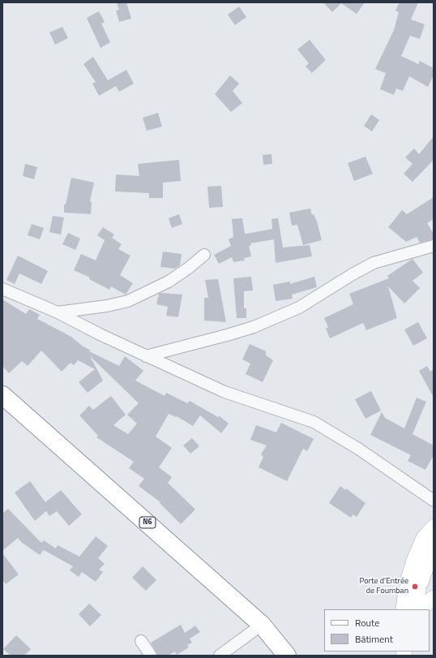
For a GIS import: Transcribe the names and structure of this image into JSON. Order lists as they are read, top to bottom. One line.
{"streets":{"highway":["N6"]},"places":["Porte d'Entrée de Foumban"],"legend":["Route","Bâtiment"]}
